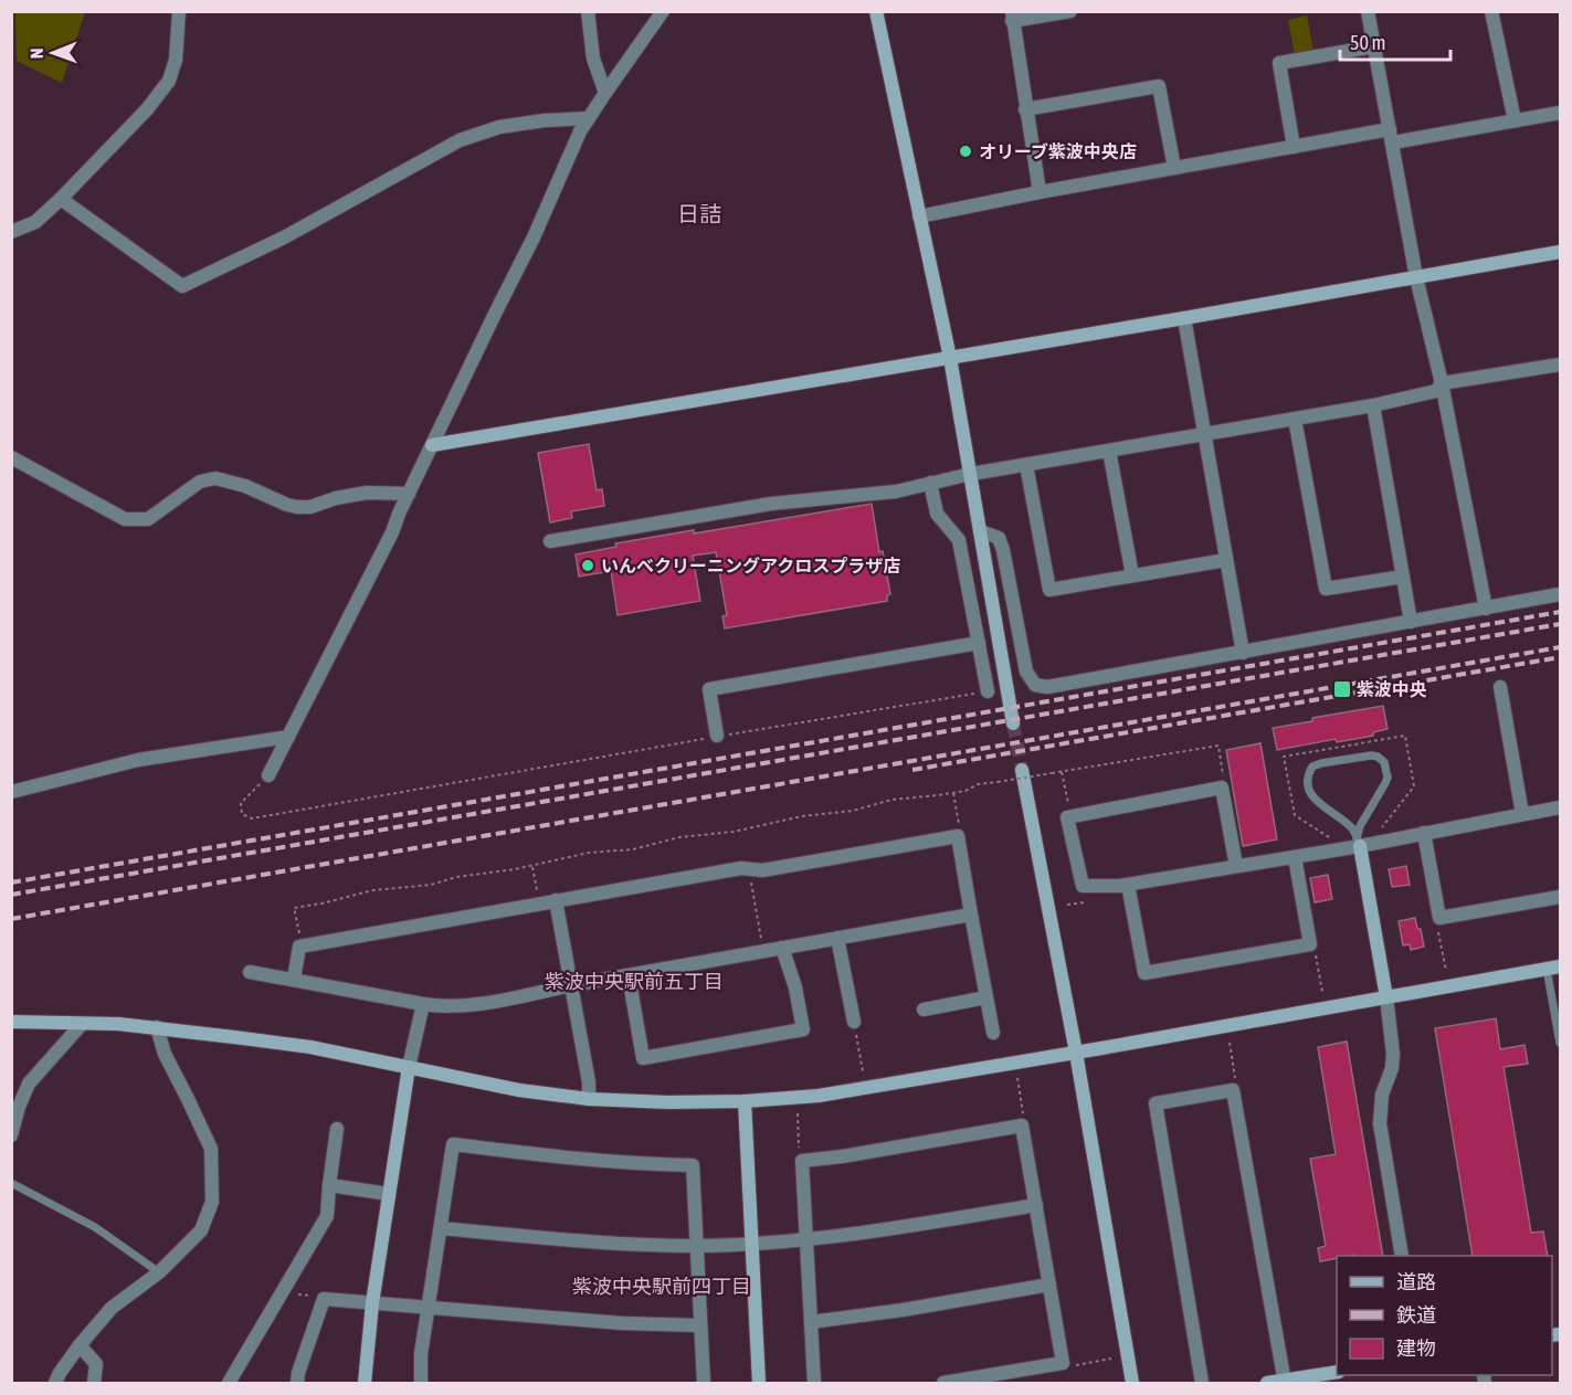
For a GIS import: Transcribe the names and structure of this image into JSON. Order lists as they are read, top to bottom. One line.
{"districts":["日詰","紫波中央駅前五丁目","紫波中央駅前四丁目"],"places":{"other":["オリーブ紫波中央店","いんべクリーニングアクロスプラザ店"],"transit":["紫波中央"]},"legend":["道路","鉄道","建物"],"scale_bar":"50 m","north":"left"}
